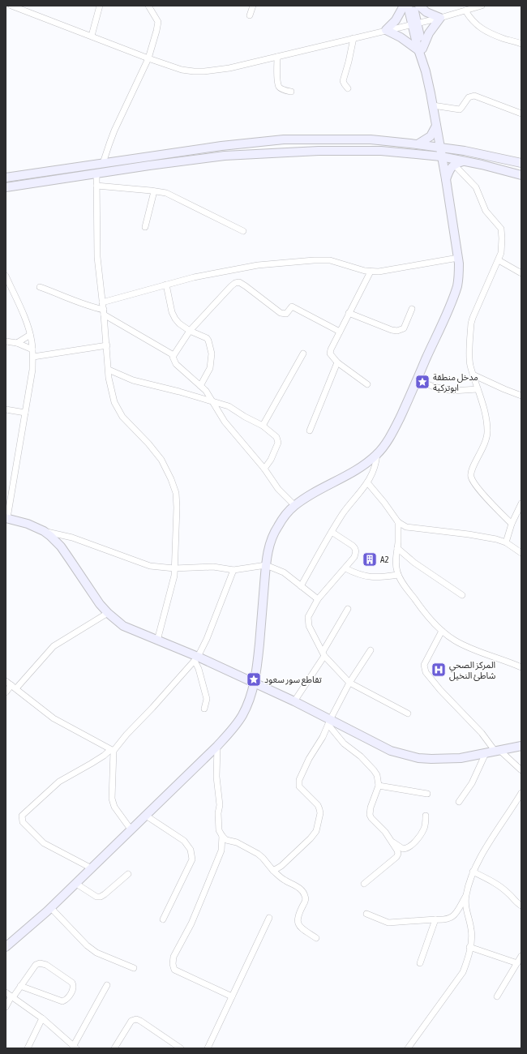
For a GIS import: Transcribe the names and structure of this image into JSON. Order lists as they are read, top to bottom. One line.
{"places":{"place":["مدخل منطقة ابوتركية","تقاطع سور سعود"],"building":["A2"],"hospital":["المركز الصحي شاطئ النخيل"]}}
